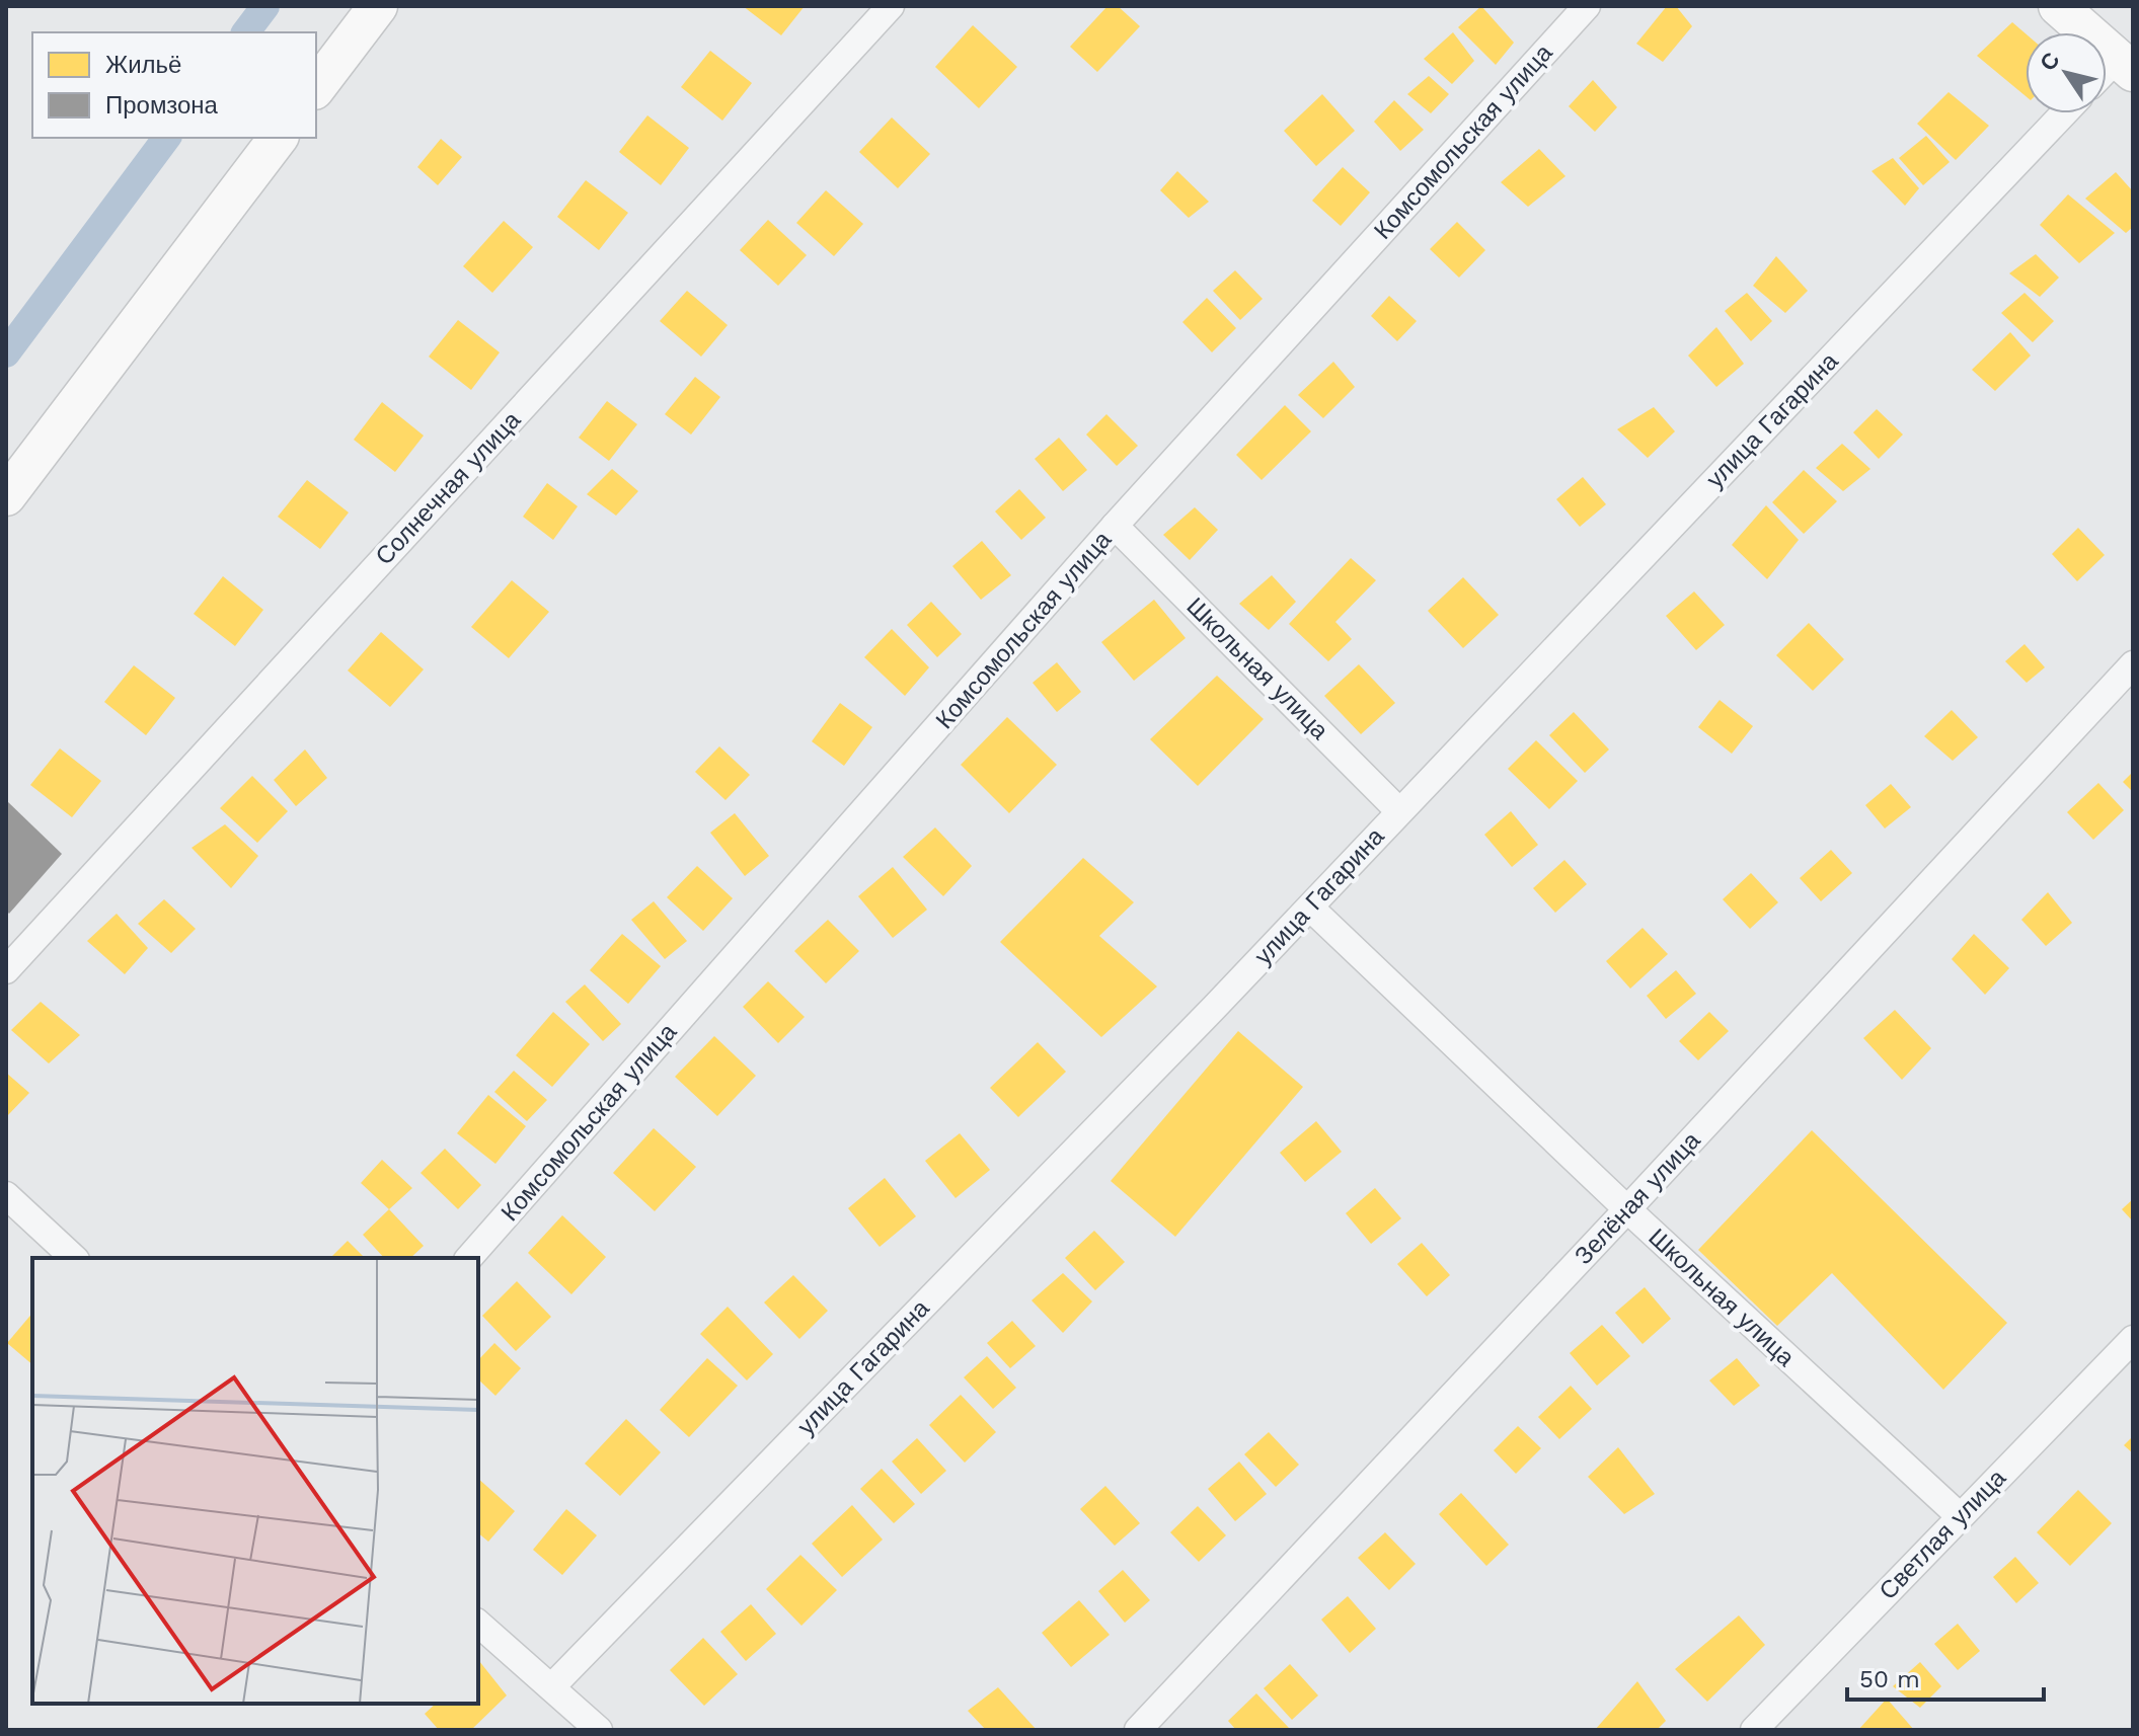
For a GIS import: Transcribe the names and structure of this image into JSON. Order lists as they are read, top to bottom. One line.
{"streets":{"street":["Комсомольская улица","улица Гагарина","Солнечная улица","Школьная улица","Зелёная улица","Светлая улица"]},"crossings":[["Комсомольская улица","Школьная улица"],["улица Гагарина","Школьная улица"],["Школьная улица","Зелёная улица"],["Школьная улица","Светлая улица"]],"legend":["Жильё","Промзона"],"scale_bar":"50 m","north":"top left"}
